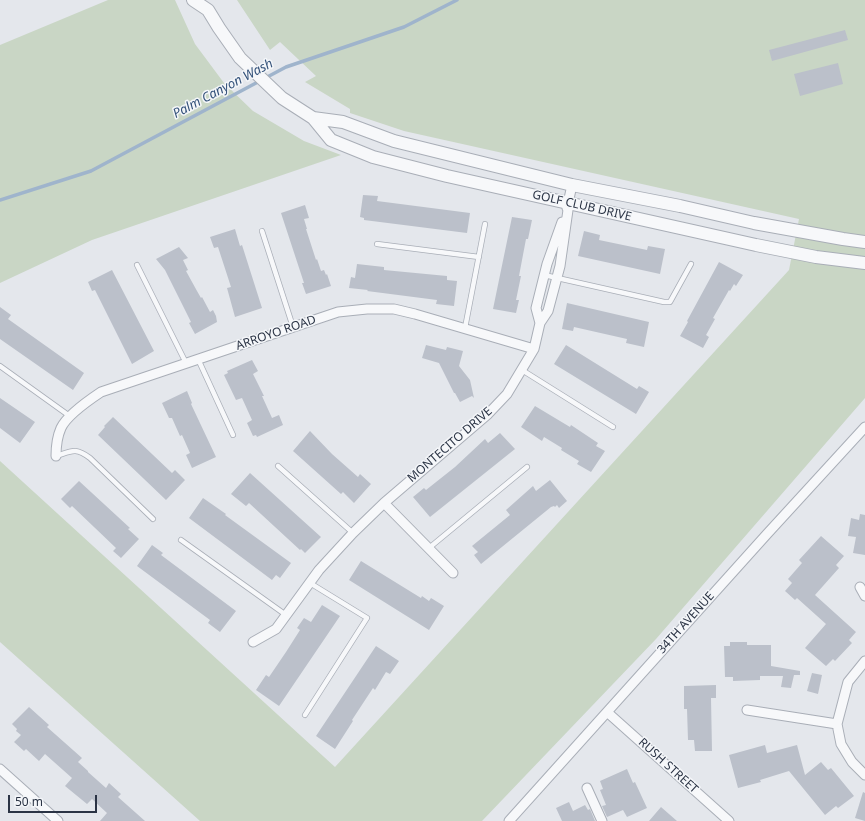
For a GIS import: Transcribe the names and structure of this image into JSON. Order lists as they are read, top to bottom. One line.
{"streets":{"street":["GOLF CLUB DRIVE","ARROYO ROAD","MONTECITO DRIVE","34TH AVENUE","RUSH STREET"]},"crossings":[["GOLF CLUB DRIVE","MONTECITO DRIVE"],["ARROYO ROAD","MONTECITO DRIVE"],["34TH AVENUE","RUSH STREET"]],"water":["Palm Canyon Wash"],"scale_bar":"50 m"}
